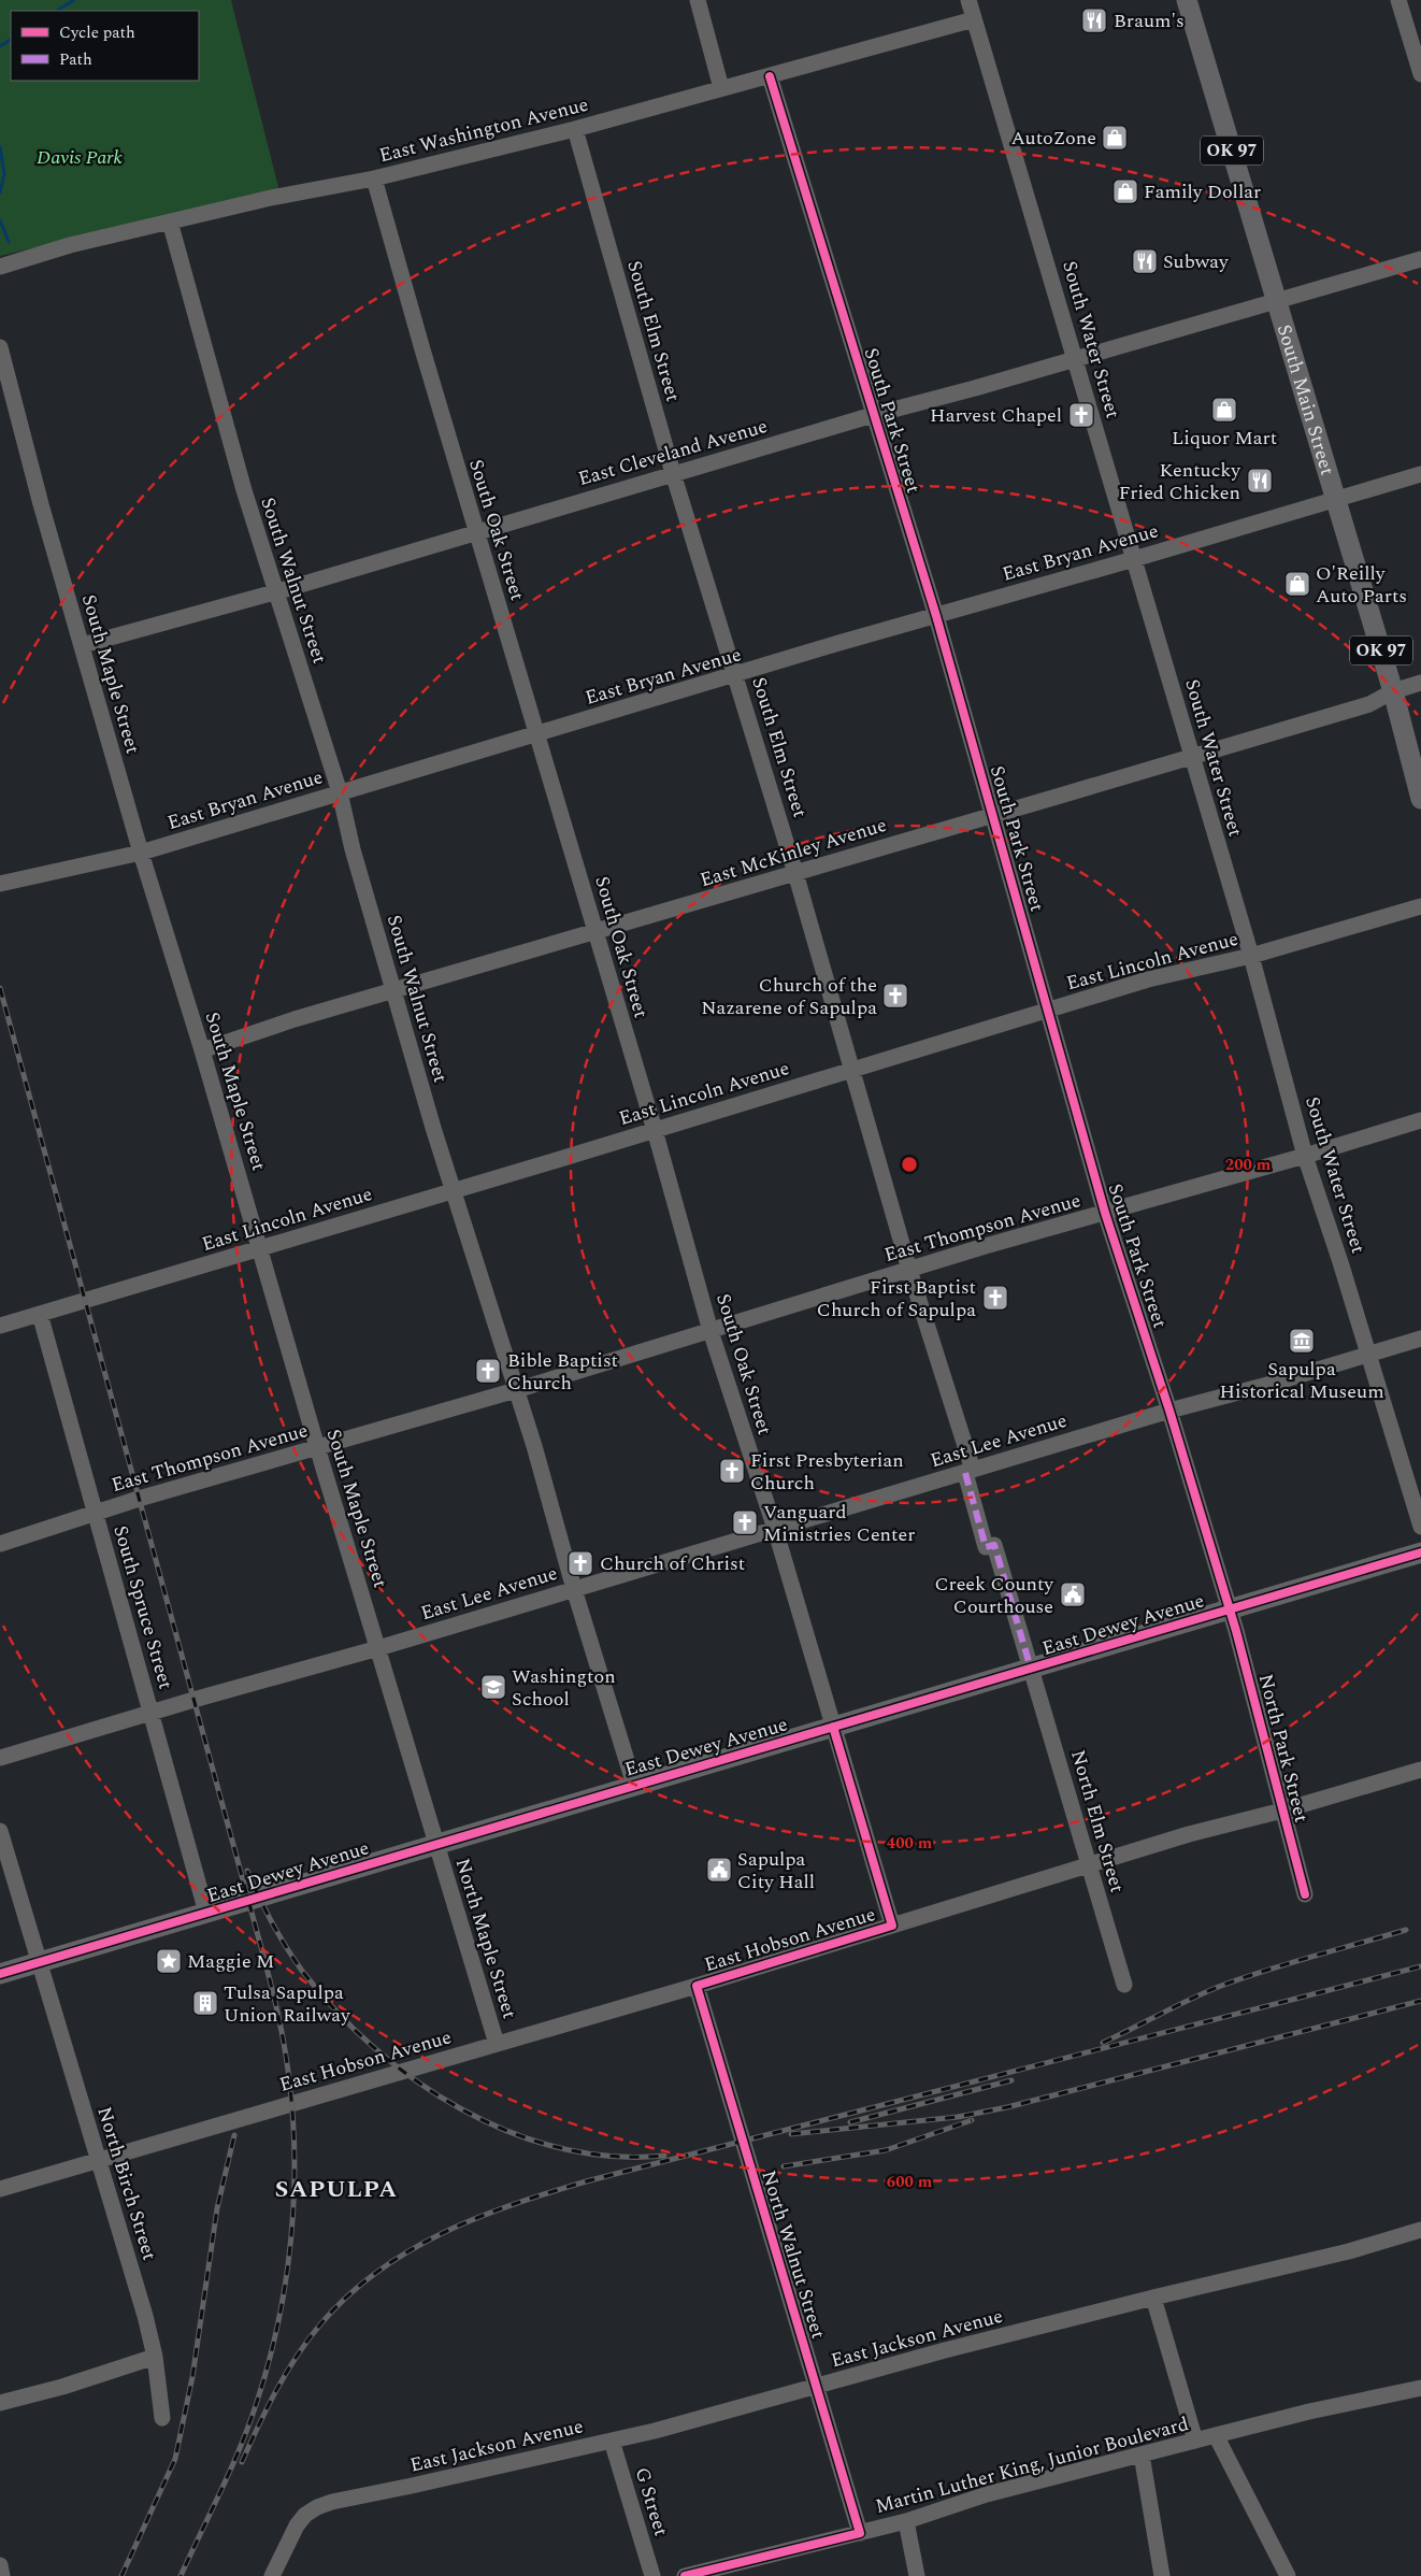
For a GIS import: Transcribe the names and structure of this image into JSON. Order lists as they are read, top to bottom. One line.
{"streets":{"main road":["OK 97","South Main Street","East Dewey Avenue"],"street":["East Washington Avenue","South Elm Street","South Water Street","South Park Street","East Cleveland Avenue","South Oak Street","East Bryan Avenue","South Walnut Street","South Maple Street","East McKinley Avenue","East Lincoln Avenue","East Thompson Avenue","East Lee Avenue","South Spruce Street","North Park Street","North Elm Street","North Maple Street","East Hobson Avenue","North Birch Street","North Walnut Street","East Jackson Avenue","Martin Luther King, Junior Boulevard","G Street"]},"crossings":[["East Washington Avenue","South Elm Street"],["East Washington Avenue","South Water Street"],["East Washington Avenue","South Park Street"],["East Washington Avenue","South Oak Street"],["East Washington Avenue","South Walnut Street"],["South Elm Street","East Cleveland Avenue"],["South Elm Street","East Bryan Avenue"],["South Elm Street","East McKinley Avenue"],["South Elm Street","East Lincoln Avenue"],["South Elm Street","East Thompson Avenue"],["South Elm Street","East Lee Avenue"],["South Elm Street","East Dewey Avenue"],["South Elm Street","North Elm Street"],["South Water Street","East Cleveland Avenue"],["South Water Street","East Bryan Avenue"],["South Water Street","East McKinley Avenue"],["South Water Street","East Lincoln Avenue"],["South Water Street","East Thompson Avenue"],["South Water Street","East Lee Avenue"],["South Main Street","East Cleveland Avenue"],["South Main Street","East Bryan Avenue"],["South Main Street","East McKinley Avenue"],["South Park Street","East Cleveland Avenue"],["South Park Street","East Bryan Avenue"],["South Park Street","East McKinley Avenue"],["South Park Street","East Lincoln Avenue"],["South Park Street","East Thompson Avenue"],["South Park Street","East Lee Avenue"],["South Park Street","East Dewey Avenue"],["South Park Street","North Park Street"],["East Cleveland Avenue","South Oak Street"],["East Cleveland Avenue","South Walnut Street"],["East Cleveland Avenue","South Maple Street"],["South Oak Street","East Bryan Avenue"],["South Oak Street","East McKinley Avenue"],["South Oak Street","East Lincoln Avenue"],["South Oak Street","East Thompson Avenue"],["South Oak Street","East Lee Avenue"],["South Oak Street","East Dewey Avenue"],["South Oak Street","East Hobson Avenue"],["East Bryan Avenue","South Walnut Street"],["East Bryan Avenue","South Maple Street"],["South Walnut Street","East McKinley Avenue"],["South Walnut Street","East Lincoln Avenue"],["South Walnut Street","East Thompson Avenue"],["South Walnut Street","East Lee Avenue"],["South Walnut Street","East Dewey Avenue"],["South Maple Street","East McKinley Avenue"],["South Maple Street","East Lincoln Avenue"],["South Maple Street","East Thompson Avenue"],["South Maple Street","East Lee Avenue"],["South Maple Street","East Dewey Avenue"],["South Maple Street","North Maple Street"],["East Lincoln Avenue","South Spruce Street"],["East Thompson Avenue","South Spruce Street"],["East Lee Avenue","South Spruce Street"],["South Spruce Street","East Dewey Avenue"],["East Dewey Avenue","North Park Street"],["East Dewey Avenue","North Elm Street"],["East Dewey Avenue","North Maple Street"],["East Dewey Avenue","North Birch Street"],["North Park Street","East Hobson Avenue"],["North Elm Street","East Hobson Avenue"],["North Maple Street","East Hobson Avenue"],["East Hobson Avenue","North Birch Street"],["East Hobson Avenue","North Walnut Street"],["North Walnut Street","East Jackson Avenue"],["North Walnut Street","Martin Luther King, Junior Boulevard"],["East Jackson Avenue","G Street"]],"districts":["SAPULPA"],"parks":["Davis Park"],"places":{"restaurant":["Braum's","Subway","Kentucky Fried Chicken"],"shop":["AutoZone","Family Dollar","Liquor Mart","O'Reilly Auto Parts"],"church":["Harvest Chapel","Church of the Nazarene of Sapulpa","First Baptist Church of Sapulpa","Bible Baptist Church","First Presbyterian Church","Vanguard Ministries Center","Church of Christ"],"museum":["Sapulpa Historical Museum"],"public building":["Creek County Courthouse","Sapulpa City Hall"],"school or university":["Washington School"],"place":["Maggie M"],"building":["Tulsa Sapulpa Union Railway"]},"legend":["Cycle path","Path"],"rings":["200 m","400 m","600 m"]}
